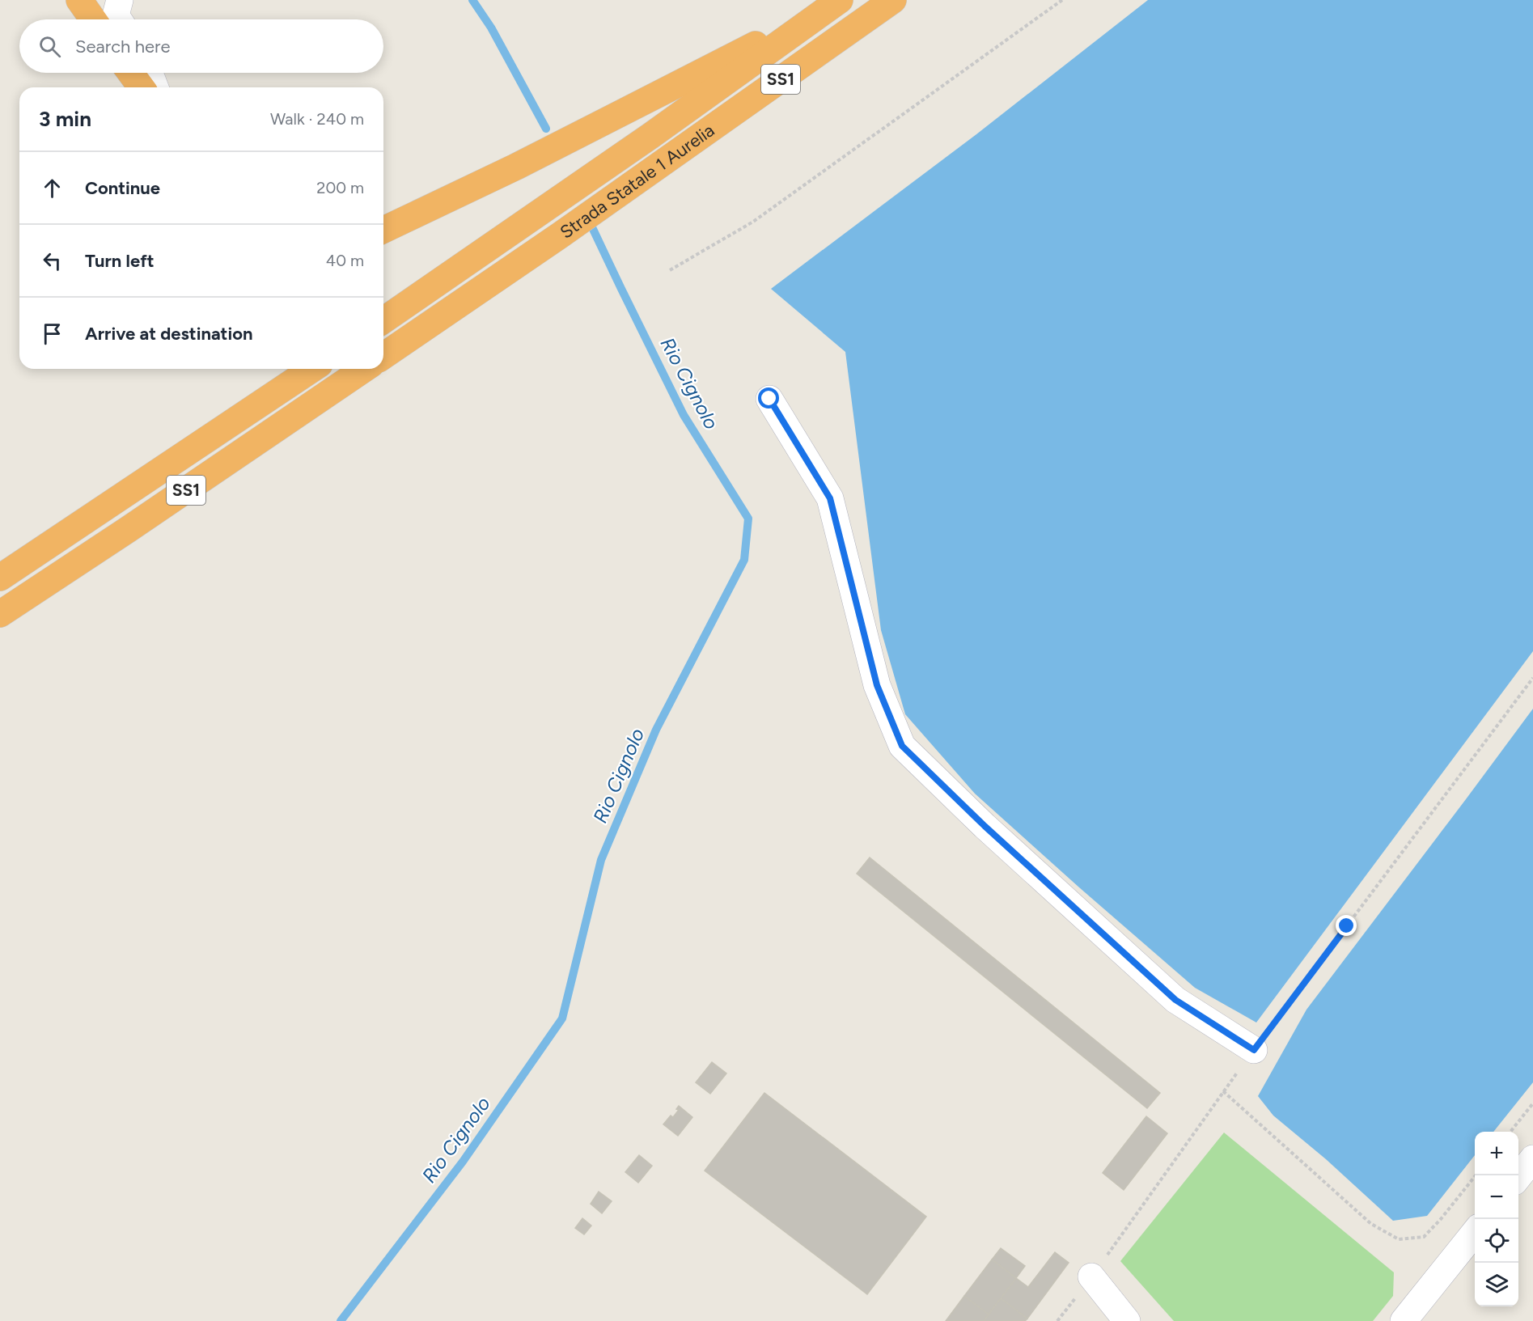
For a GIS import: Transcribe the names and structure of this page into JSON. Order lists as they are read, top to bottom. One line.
{"streets":{"highway":["SS1","Strada Statale 1 Aurelia"]},"water":["Rio Cignolo"],"page":{"search":"Search here","heading":["3 min","Walk · 240 m"],"list":[["Continue","200 m"],["Turn left","40 m"],"Arrive at destination"],"map_buttons":["+","−"]}}
